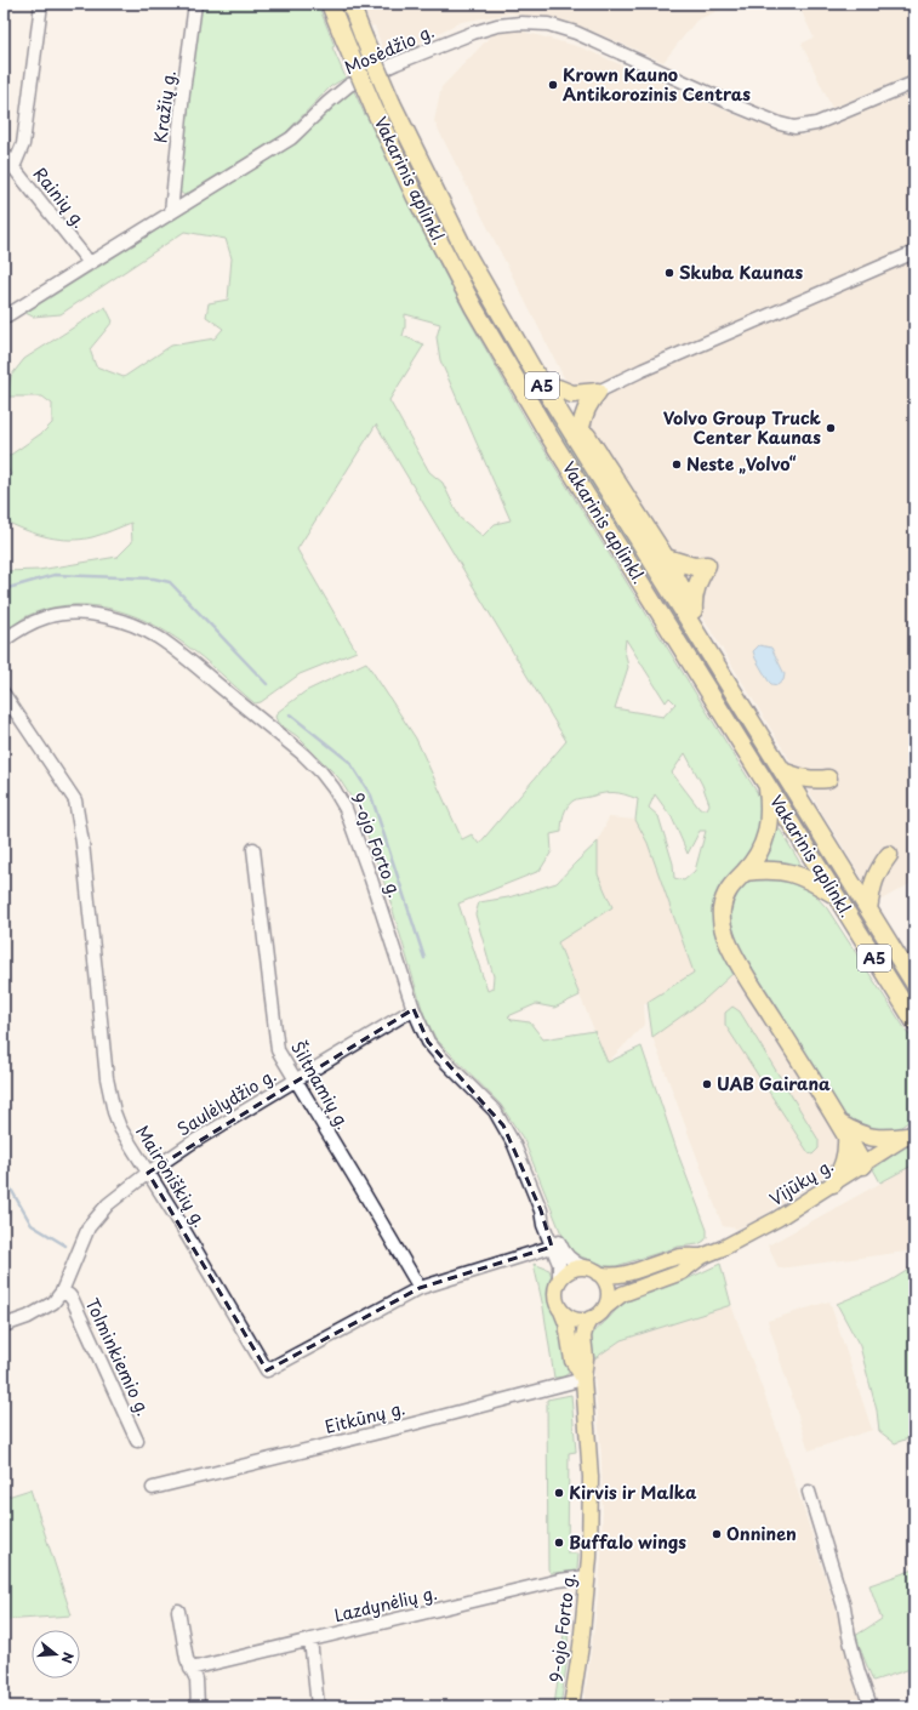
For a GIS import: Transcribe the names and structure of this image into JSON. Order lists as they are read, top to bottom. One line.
{"streets":{"highway":["Vakarinis aplinkl.","A5"],"main road":["9-ojo Forto g.","Vijūkų g."],"street":["Mosėdžio g.","Kražių g.","Rainių g.","Šiltnamių g.","Saulėlydžio g.","Maironiškių g.","Tolminkiemio g.","Eitkūnų g.","Lazdynėlių g."]},"crossings":[["Mosėdžio g.","Kražių g."],["Mosėdžio g.","Rainių g."],["9-ojo Forto g.","Saulėlydžio g."],["9-ojo Forto g.","Maironiškių g."],["9-ojo Forto g.","Vijūkų g."],["9-ojo Forto g.","Eitkūnų g."],["9-ojo Forto g.","Lazdynėlių g."],["Šiltnamių g.","Saulėlydžio g."],["Šiltnamių g.","Maironiškių g."],["Saulėlydžio g.","Maironiškių g."],["Saulėlydžio g.","Tolminkiemio g."]],"places":["Krown Kauno Antikorozinis Centras","Skuba Kaunas","Volvo Group Truck Center Kaunas","Neste „Volvo“","UAB Gairana","Kirvis ir Malka","Onninen","Buffalo wings"],"north":"right"}
